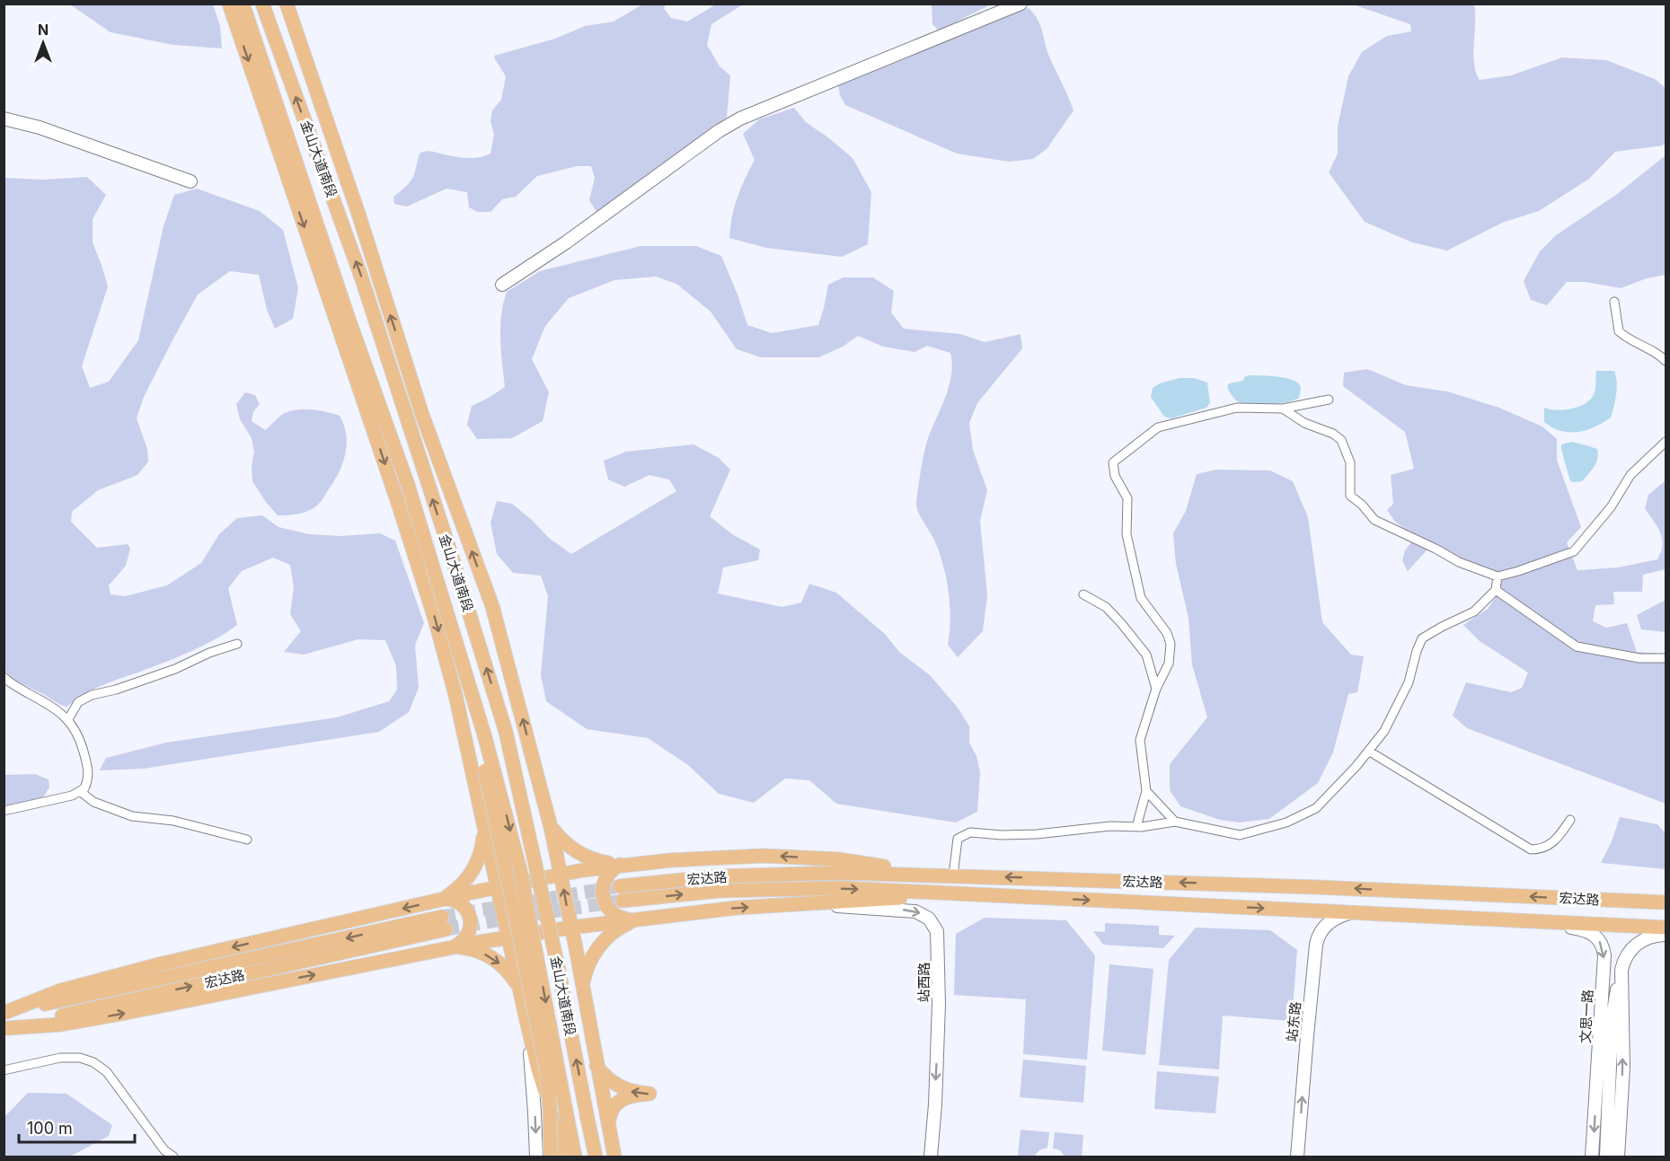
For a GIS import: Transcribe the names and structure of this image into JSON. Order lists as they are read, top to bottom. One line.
{"streets":{"main road":["金山大道南段","宏达路"],"street":["站西路","文思一路","站东路"]},"crossings":[["宏达路","文思一路"],["宏达路","站东路"]],"one_way":["站东路"],"scale_bar":"100 m","north":"top"}
